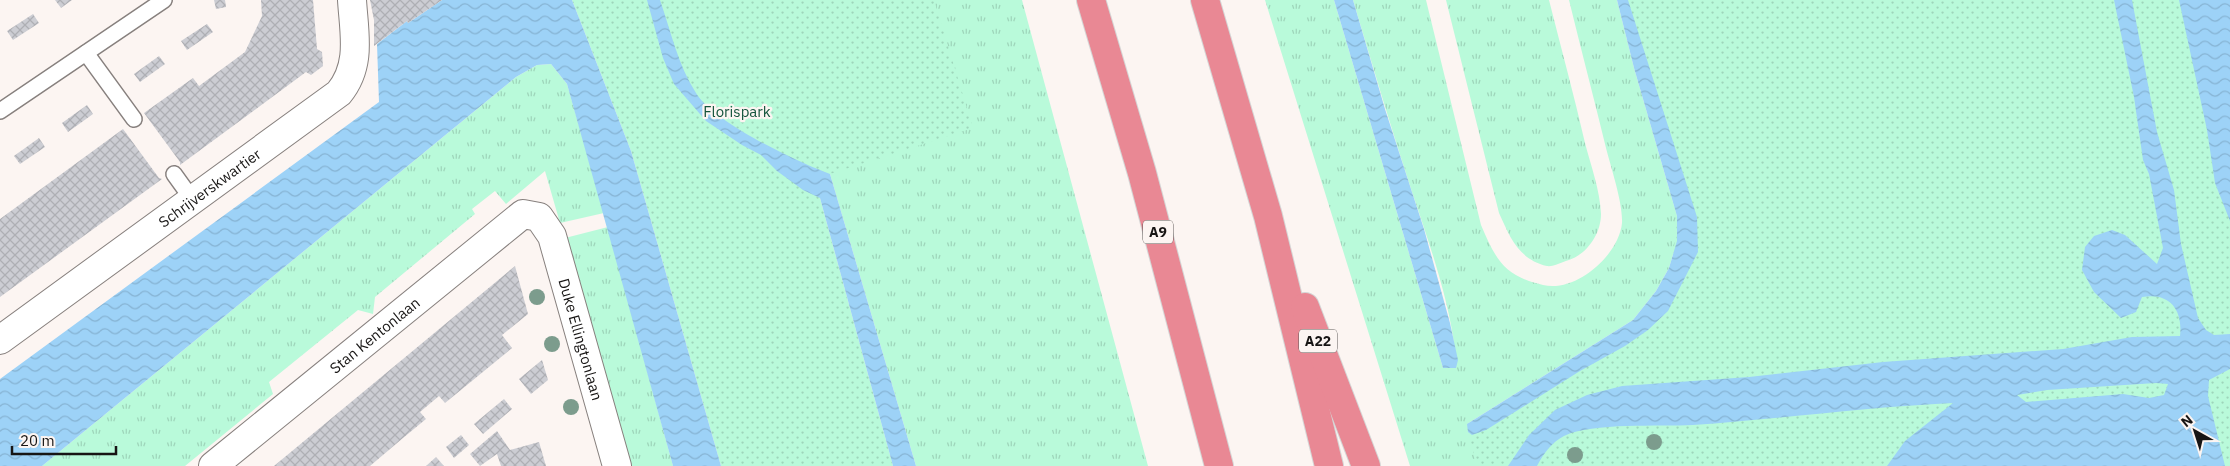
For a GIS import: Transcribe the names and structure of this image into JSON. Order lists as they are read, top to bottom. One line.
{"streets":{"highway":["A9","A22"],"street":["Schrijverskwartier","Stan Kentonlaan","Duke Ellingtonlaan"]},"crossings":[["Stan Kentonlaan","Duke Ellingtonlaan"]],"parks":["Florispark"],"scale_bar":"20 m","north":"top left"}
